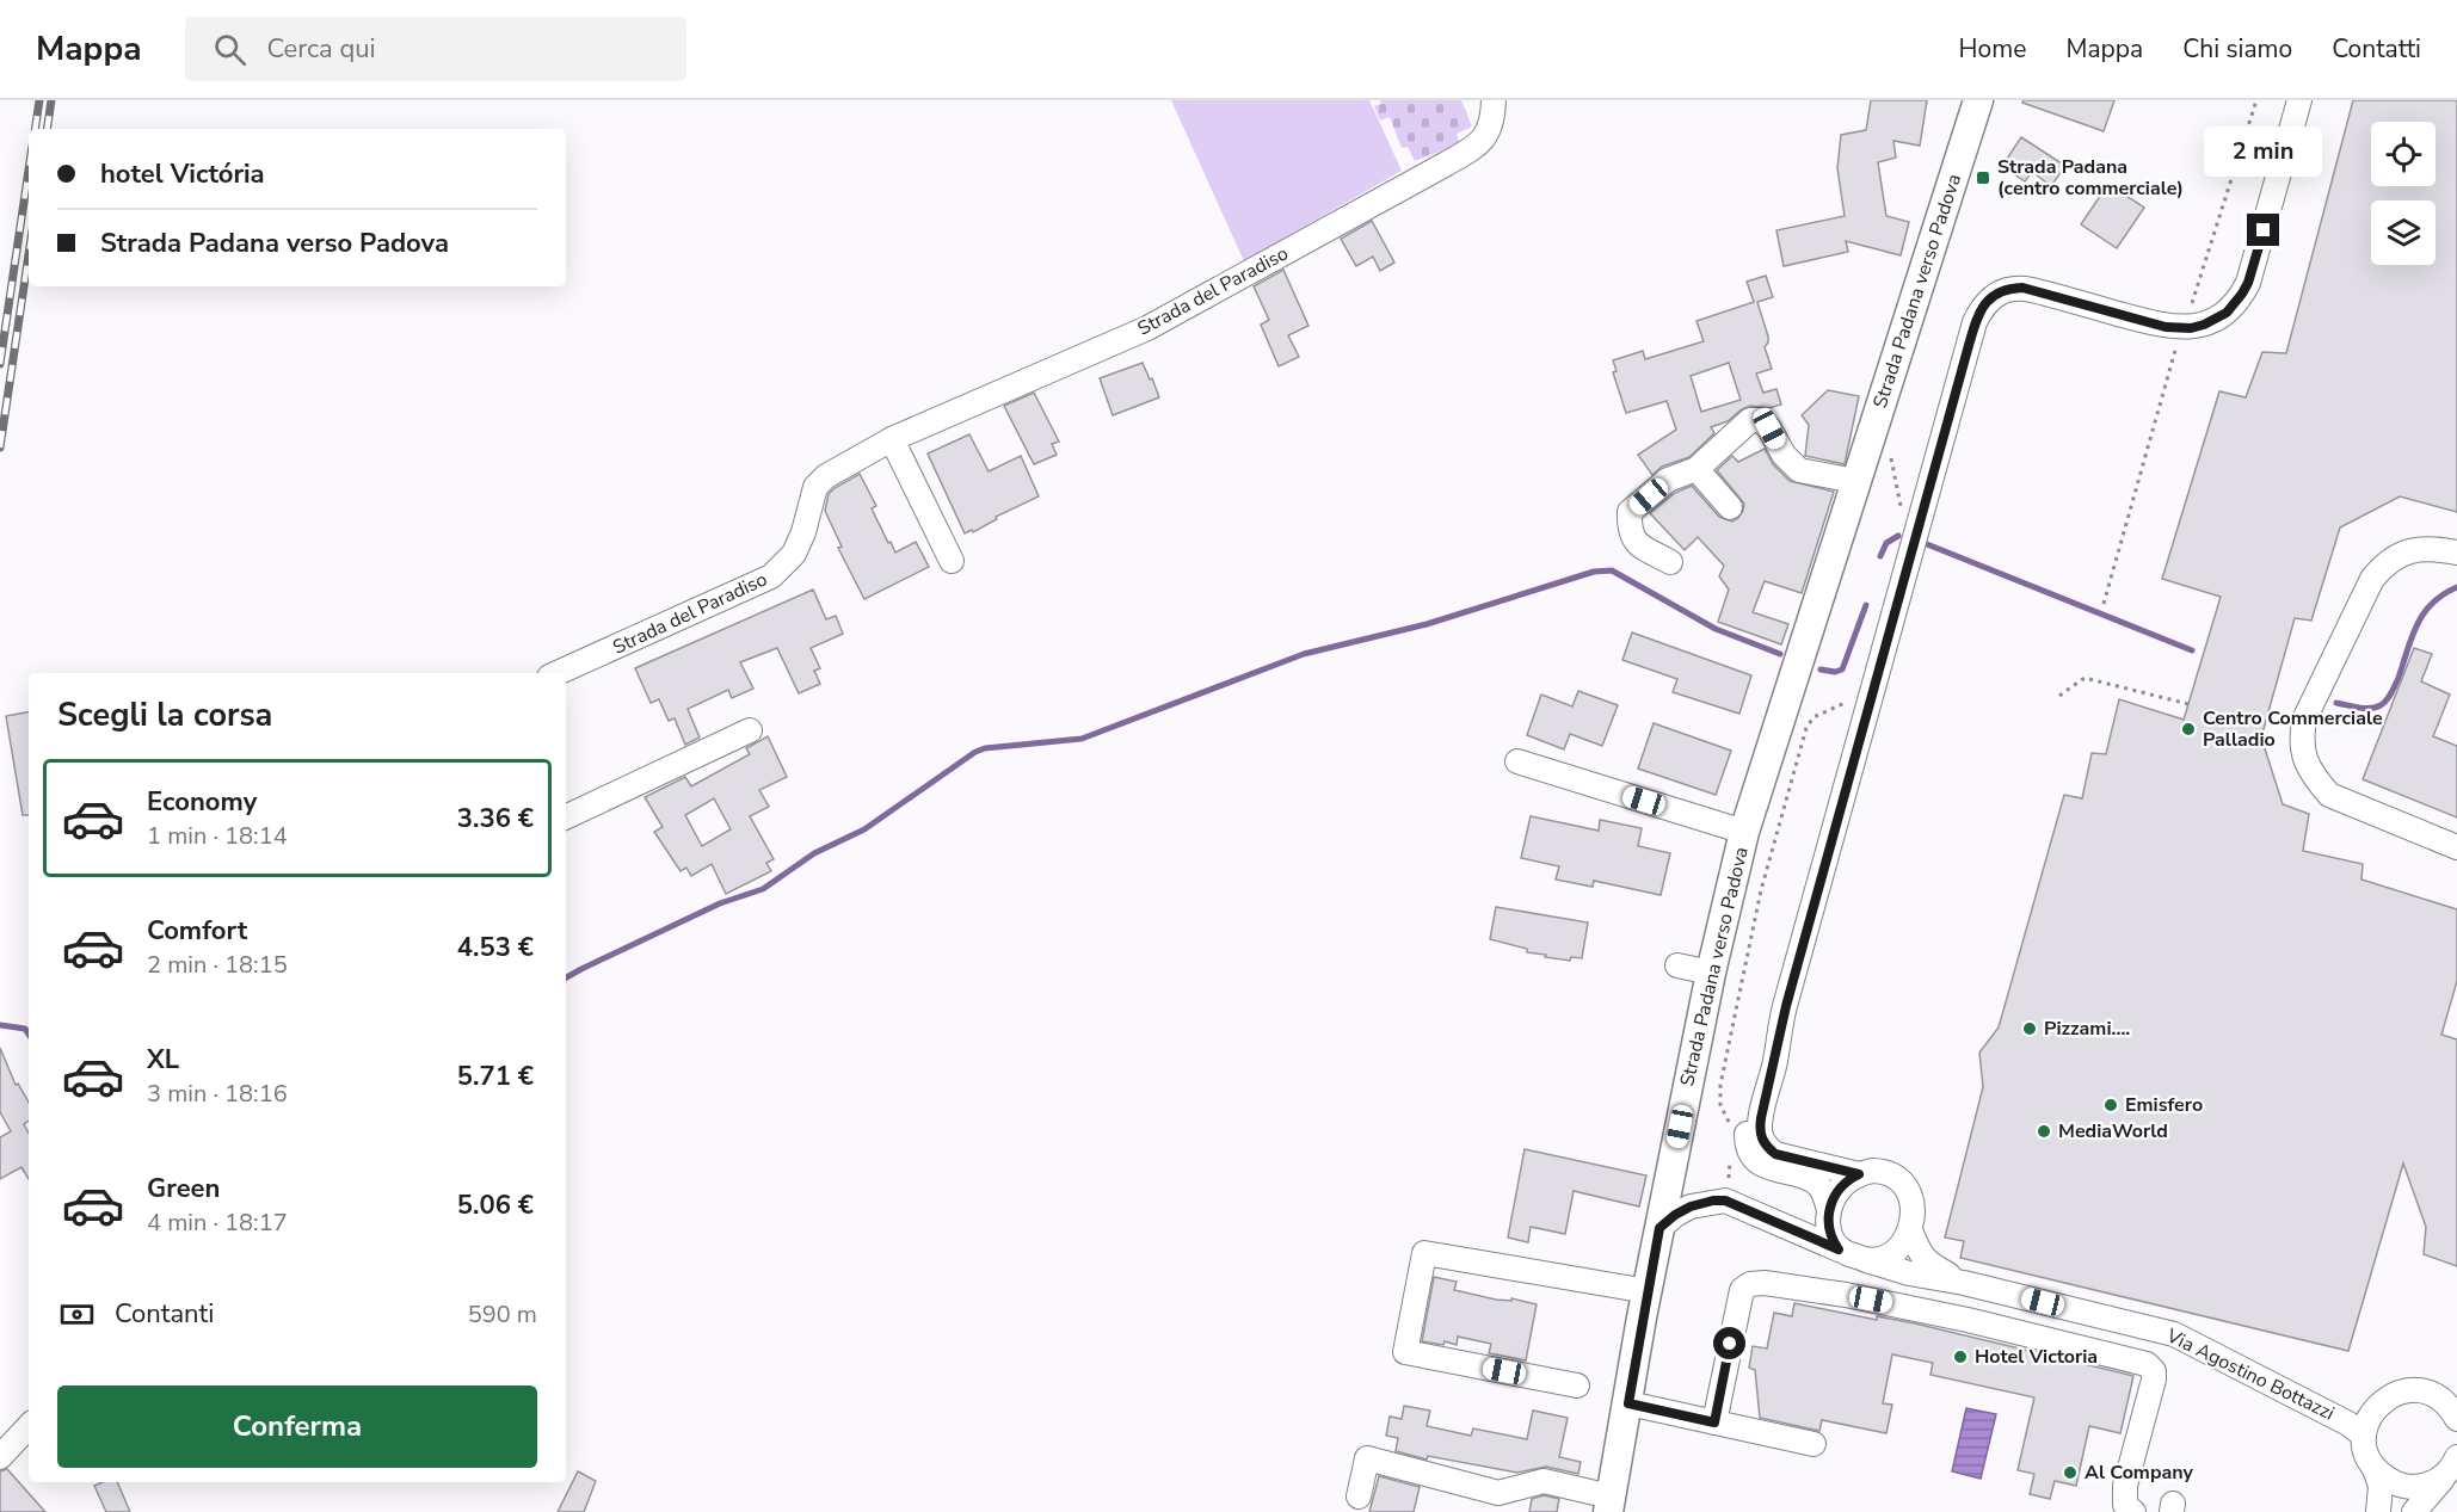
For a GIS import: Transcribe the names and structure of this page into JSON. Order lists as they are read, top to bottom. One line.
{"streets":{"main road":["Strada Padana verso Padova"],"street":["Strada del Paradiso","Via Agostino Bottazzi"]},"places":{"transit":["Strada Padana (centro commerciale)"],"other":["Centro Commerciale Palladio","Pizzami....","Emisfero","MediaWorld","Hotel Victoria","Al Company"]},"page":{"header":"Mappa","search":"Cerca qui","nav":["Home","Mappa","Chi siamo","Contatti"],"bubble":"2 min","banner":["hotel Victória","Strada Padana verso Padova"],"heading":"Scegli la corsa","list":[{"name":"Economy","note":"1 min · 18:14","value":"3.36 €"},{"name":"Comfort","note":"2 min · 18:15","value":"4.53 €"},{"name":"XL","note":"3 min · 18:16","value":"5.71 €"},{"name":"Green","note":"4 min · 18:17","value":"5.06 €"}],"pay":["Contanti","590 m"],"buttons":"Conferma"}}
